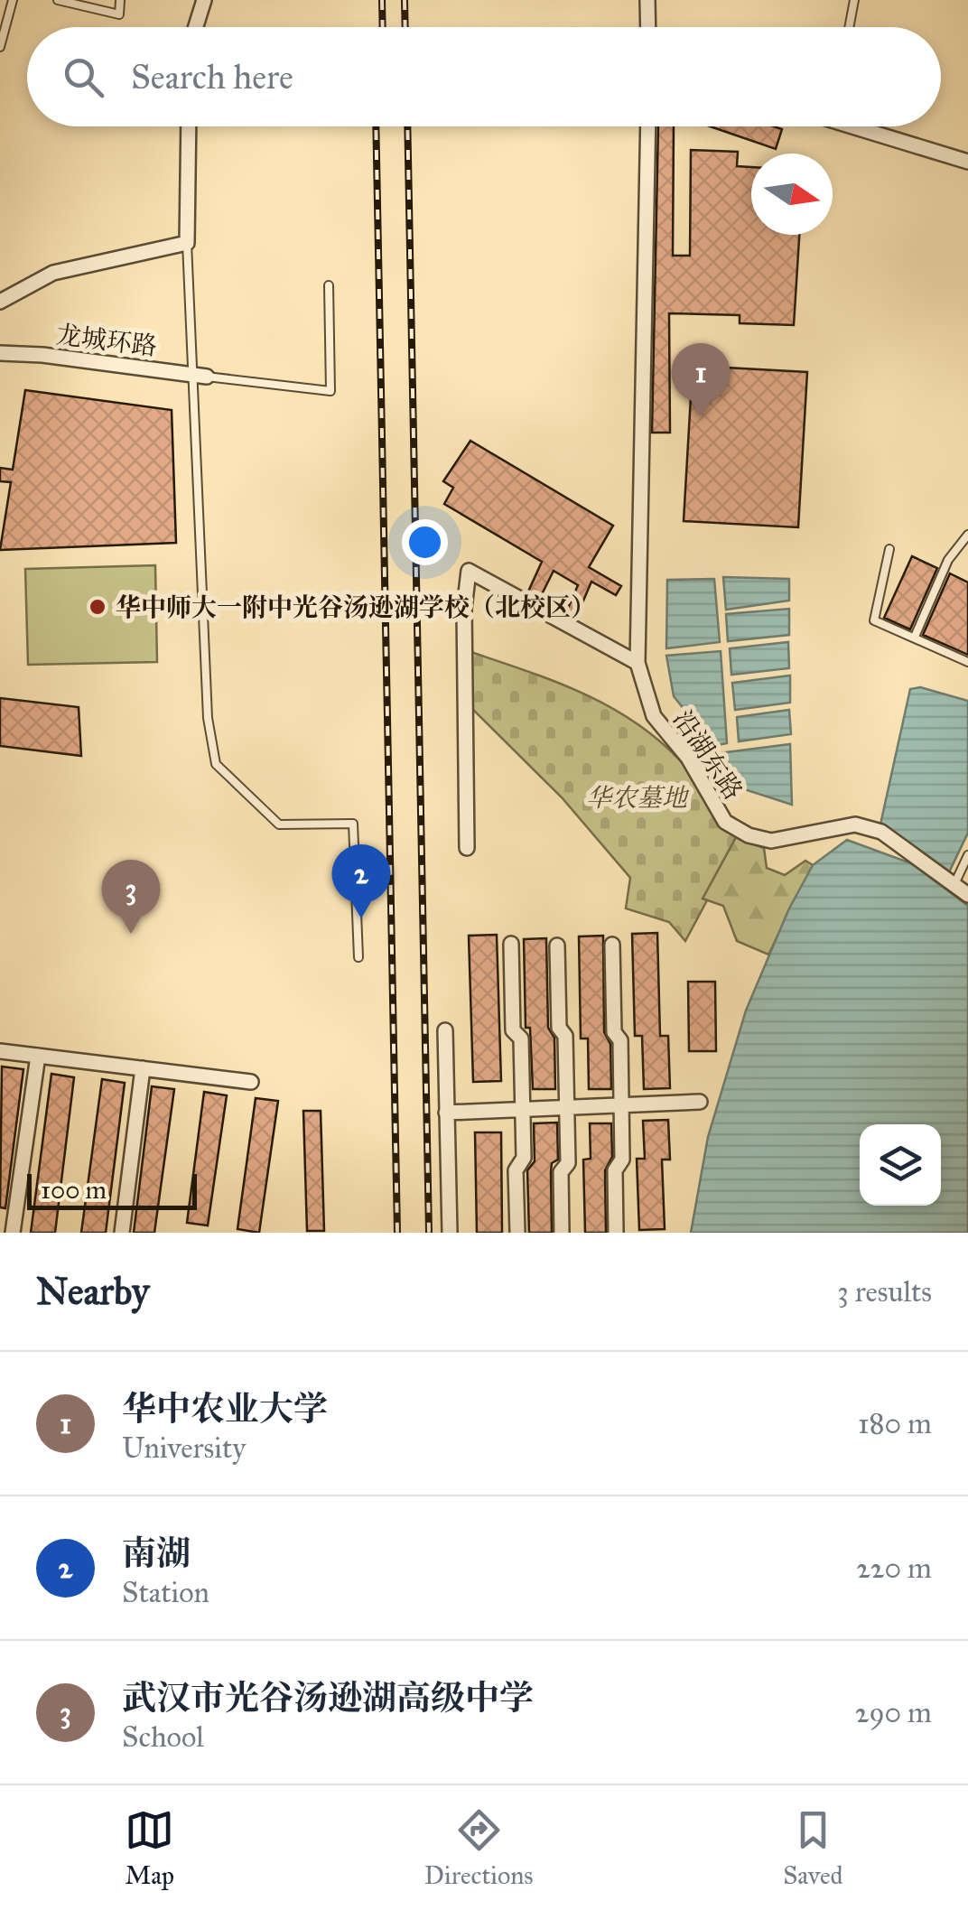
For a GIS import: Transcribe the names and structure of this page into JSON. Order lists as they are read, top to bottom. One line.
{"streets":{"street":["龙城环路","沿湖东路"]},"parks":["华农墓地"],"places":["华中师大一附中光谷汤逊湖学校（北校区）"],"scale_bar":"100 m","north":"right","page":{"search":"Search here","pins":["1","2","3"],"scale":"100 m","heading":["Nearby","3 results"],"list":[{"mark":"1","name":"华中农业大学","note":"University","value":"180 m"},{"mark":"2","name":"南湖","note":"Station","value":"220 m"},{"mark":"3","name":"武汉市光谷汤逊湖高级中学","note":"School","value":"290 m"}],"nav":["Map","Directions","Saved"]}}
